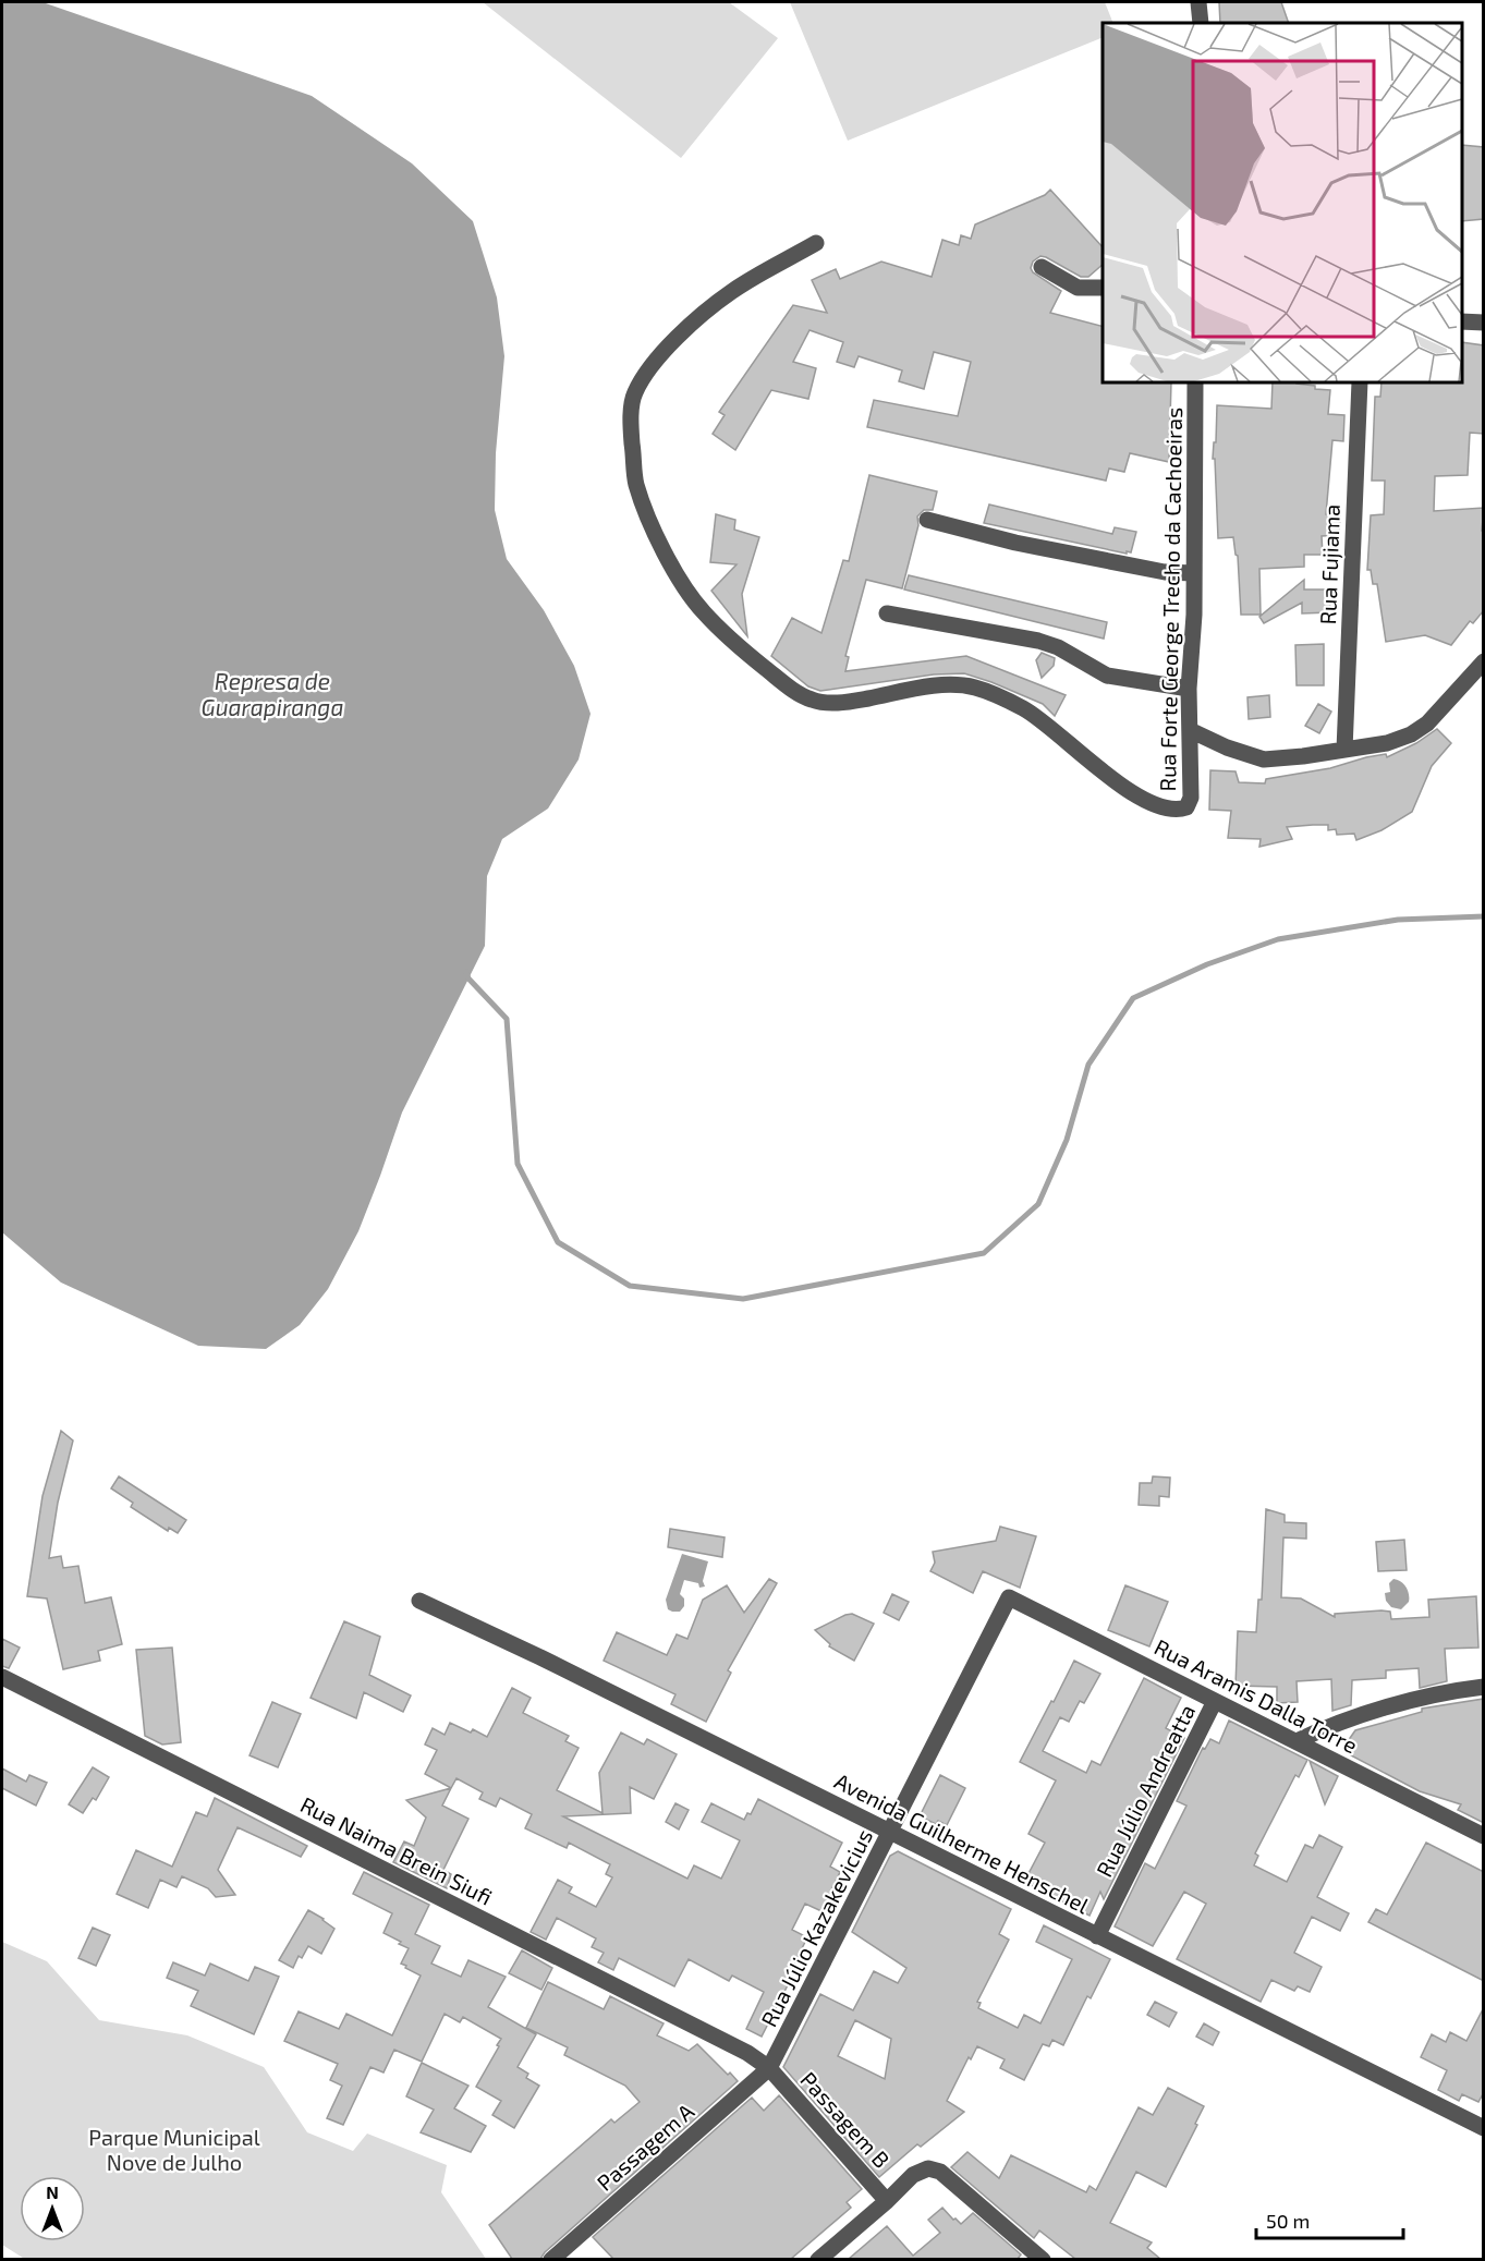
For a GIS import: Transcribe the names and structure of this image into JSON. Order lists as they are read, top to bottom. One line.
{"streets":{"street":["Rua Fujiama","Rua Forte George Trecho da Cachoeiras","Rua Aramis Dalla Torre","Rua Júlio Andreatta","Avenida Guilherme Henschel","Rua Naima Brein Siufi","Rua Júlio Kazakevicius","Passagem B","Passagem A"]},"crossings":[["Rua Aramis Dalla Torre","Rua Júlio Andreatta"],["Rua Aramis Dalla Torre","Rua Júlio Kazakevicius"],["Rua Júlio Andreatta","Avenida Guilherme Henschel"],["Avenida Guilherme Henschel","Rua Júlio Kazakevicius"],["Rua Naima Brein Siufi","Rua Júlio Kazakevicius"],["Rua Naima Brein Siufi","Passagem B"],["Rua Naima Brein Siufi","Passagem A"],["Rua Júlio Kazakevicius","Passagem B"],["Rua Júlio Kazakevicius","Passagem A"],["Passagem B","Passagem A"]],"water":["Represa de Guarapiranga"],"parks":["Parque Municipal Nove de Julho"],"scale_bar":"50 m","north":"top"}
